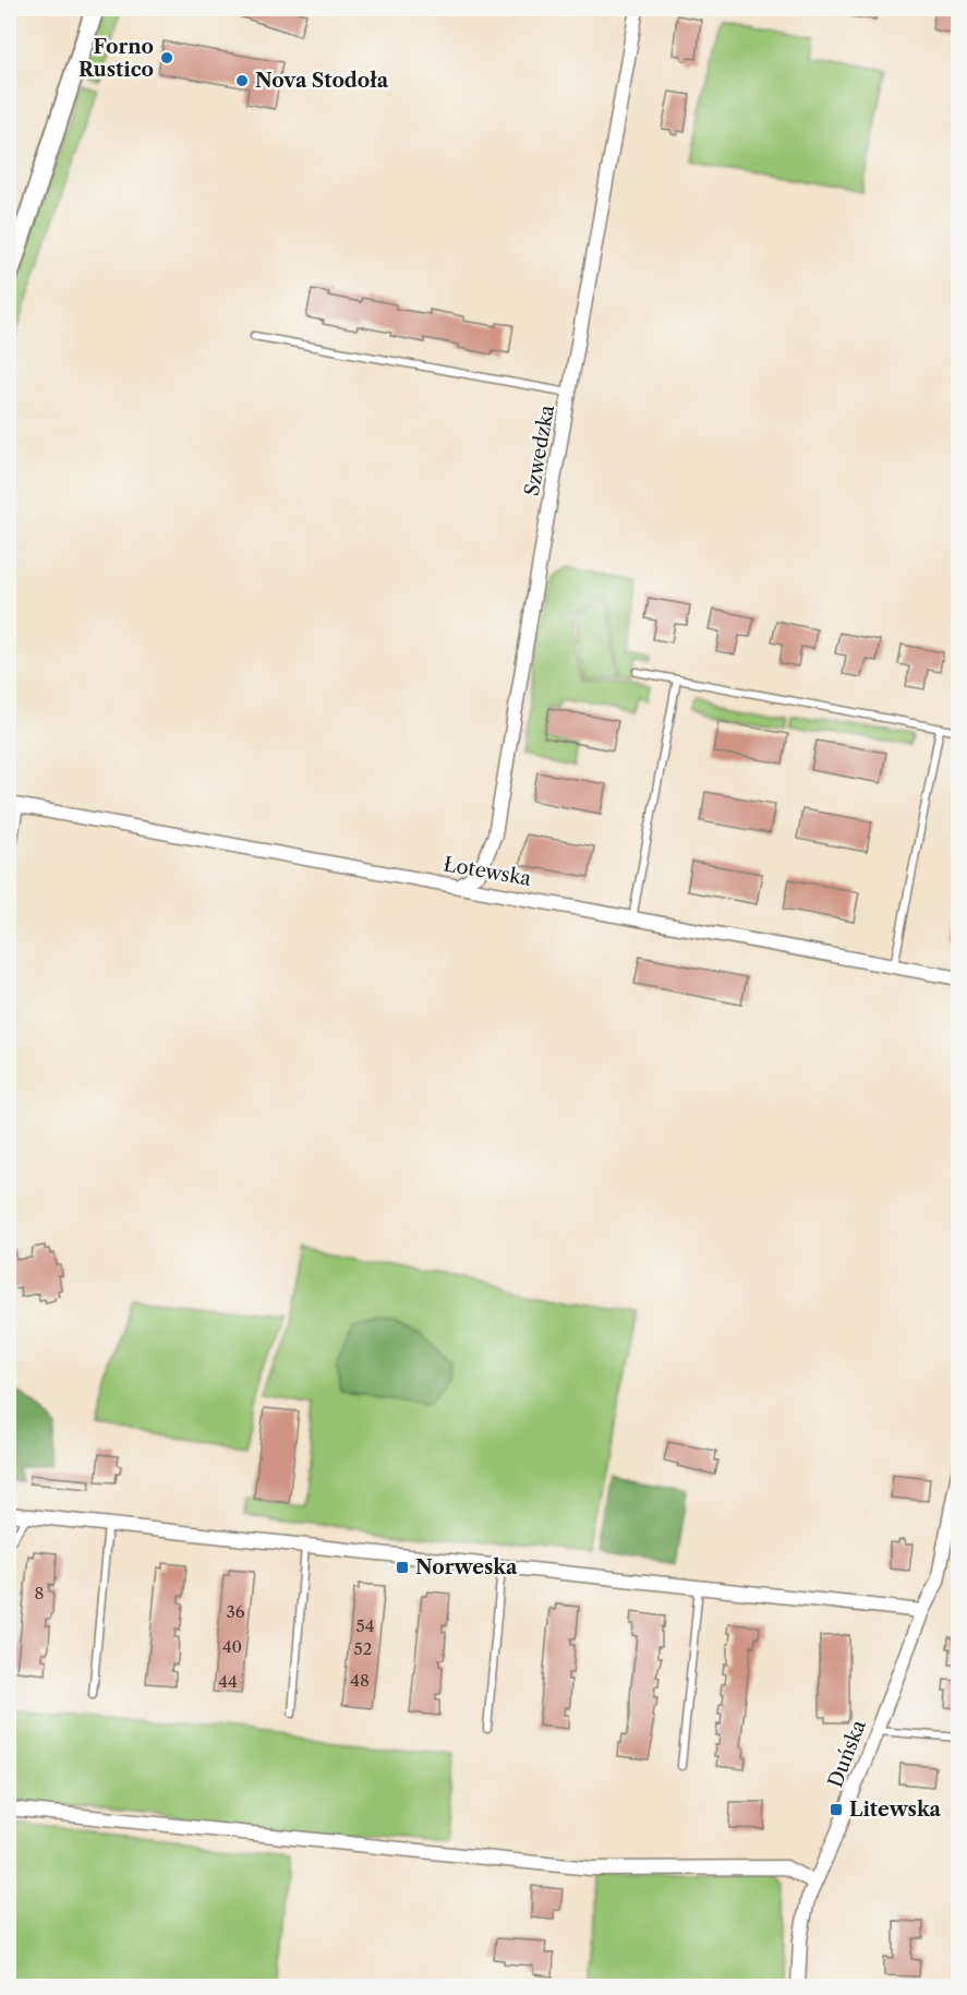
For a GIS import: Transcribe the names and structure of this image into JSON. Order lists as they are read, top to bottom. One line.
{"streets":{"street":["Szwedzka","Łotewska","Duńska"]},"crossings":[["Szwedzka","Łotewska"]],"places":{"other":["Forno Rustico","Nova Stodoła"],"transit":["Norweska","Litewska"]},"house_numbers":["8","36","54","40","52","48","44"]}
